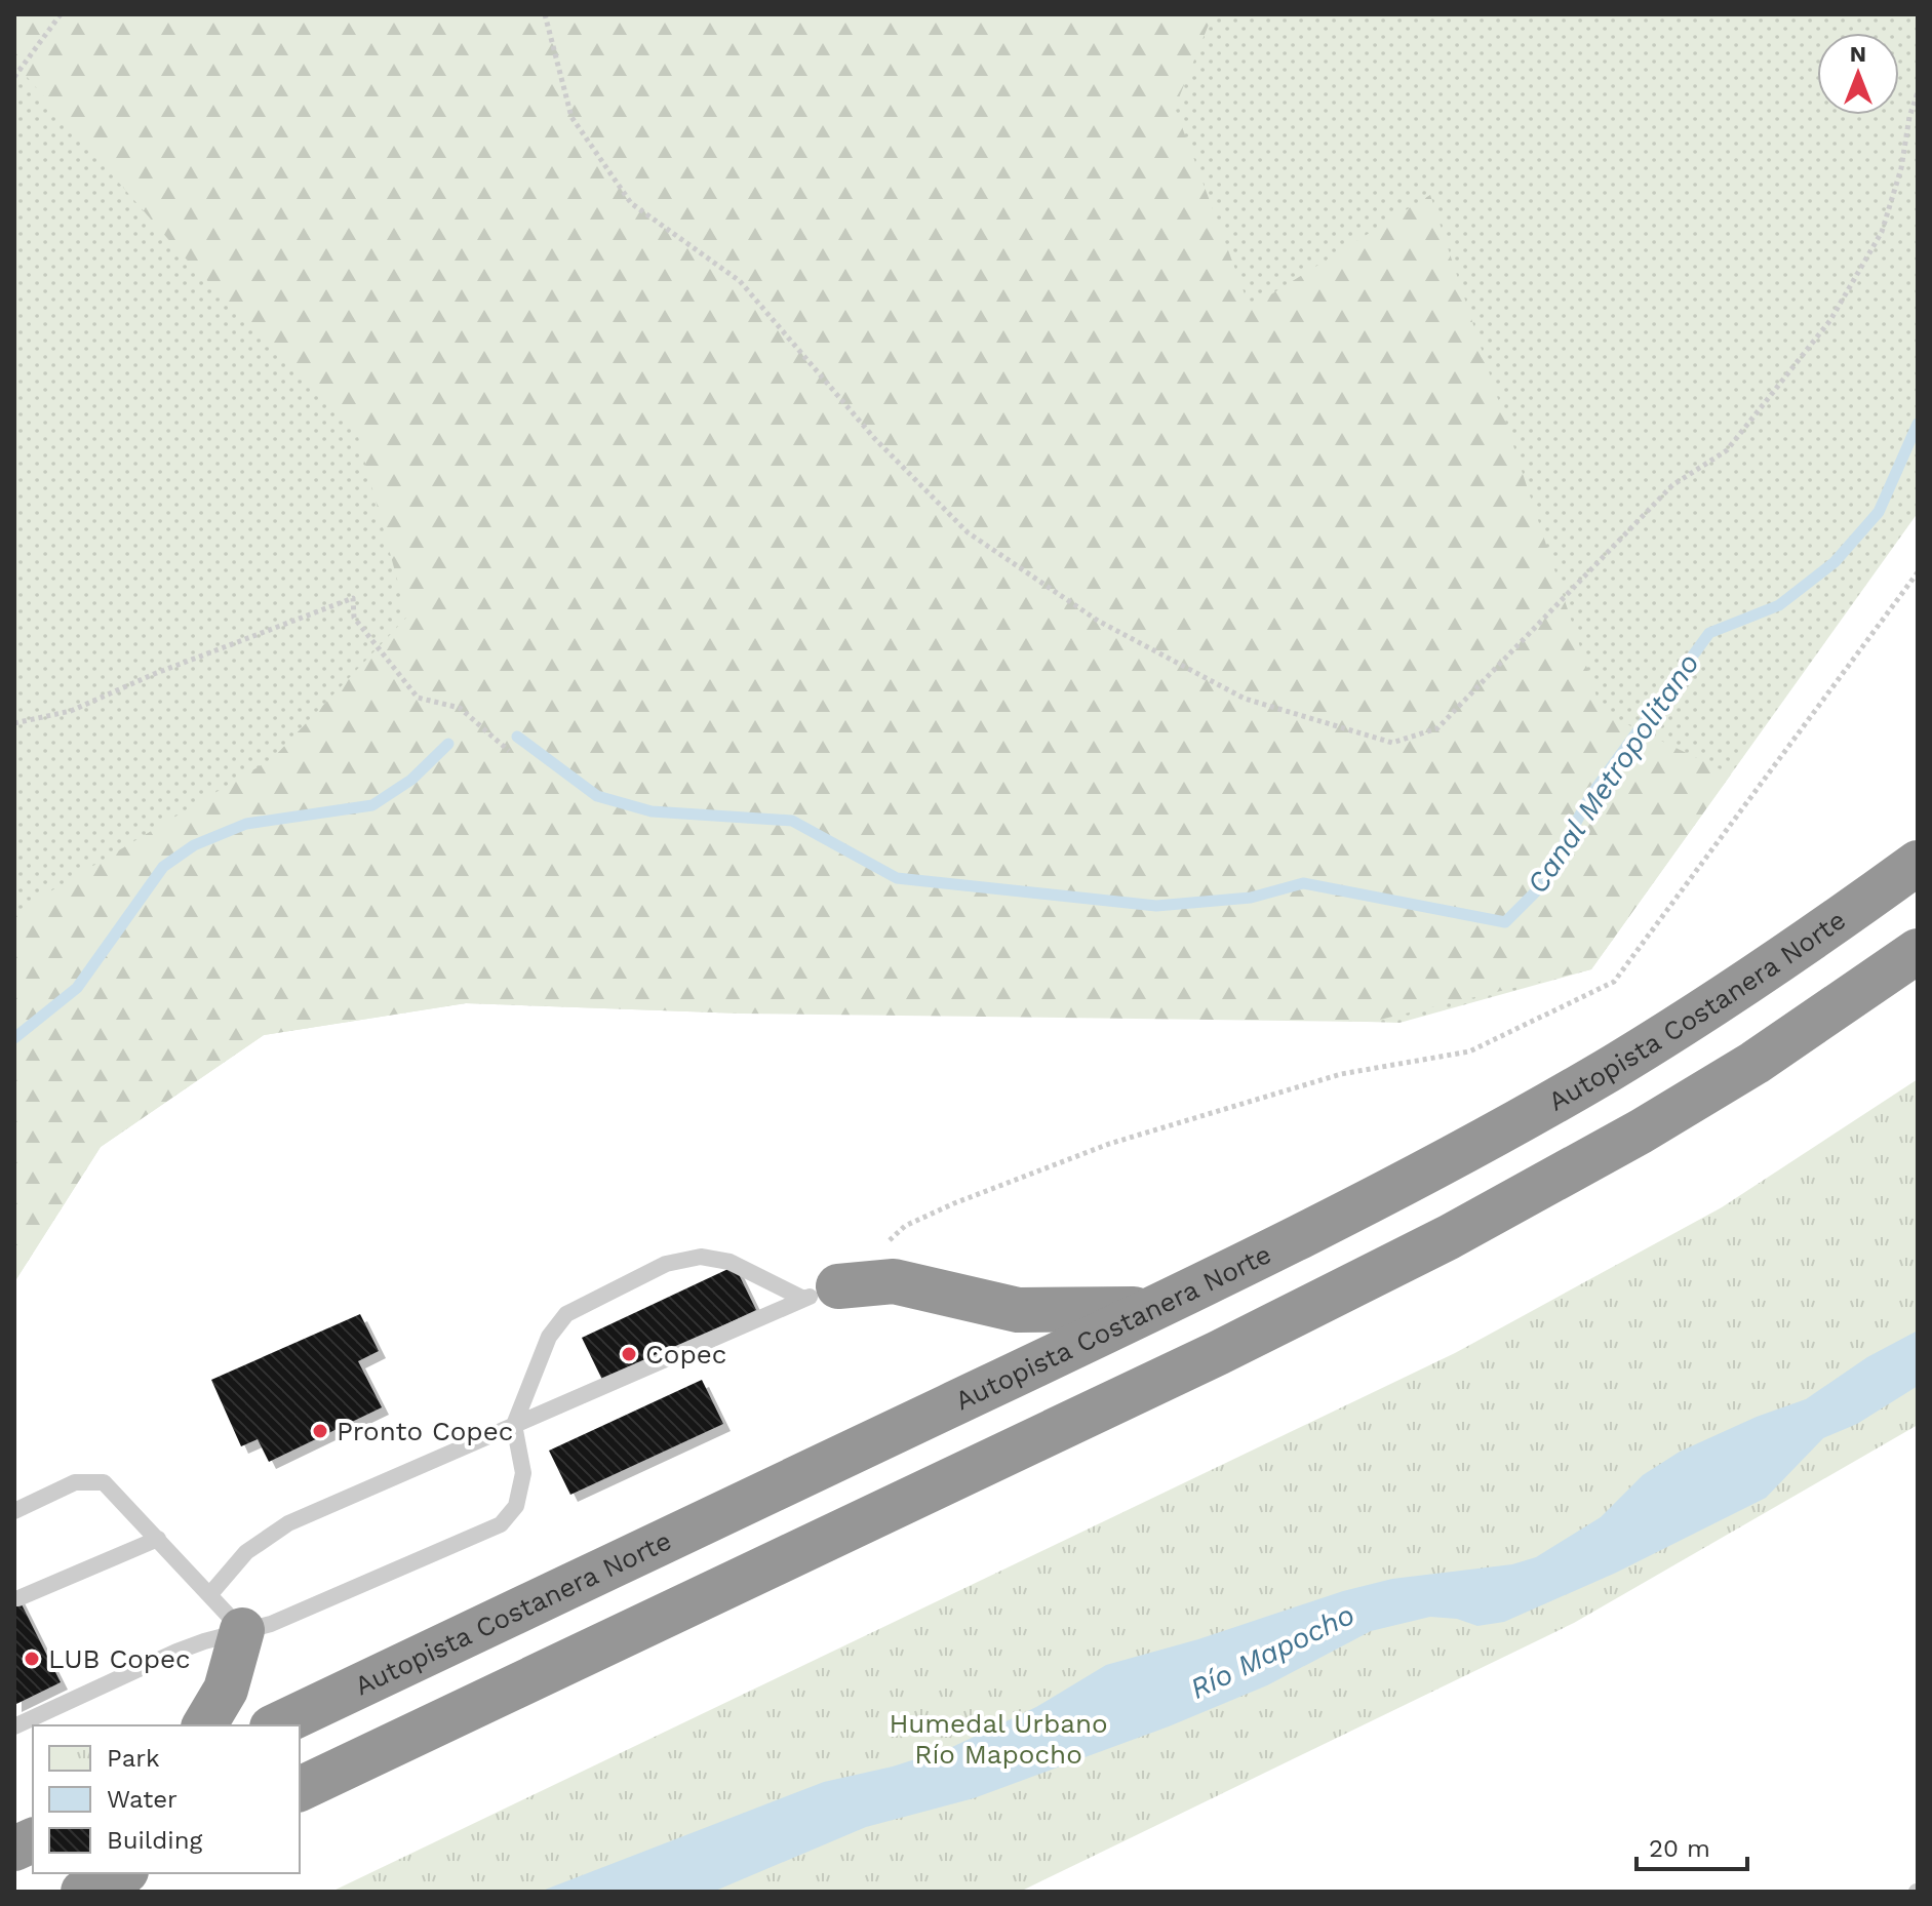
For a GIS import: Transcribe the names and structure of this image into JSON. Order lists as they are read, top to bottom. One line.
{"streets":{"highway":["Autopista Costanera Norte"]},"water":["Canal Metropolitano","Río Mapocho"],"parks":["Humedal Urbano Río Mapocho"],"places":["Copec","Pronto Copec","LUB Copec"],"legend":["Park","Water","Building"],"scale_bar":"20 m","north":"top"}
